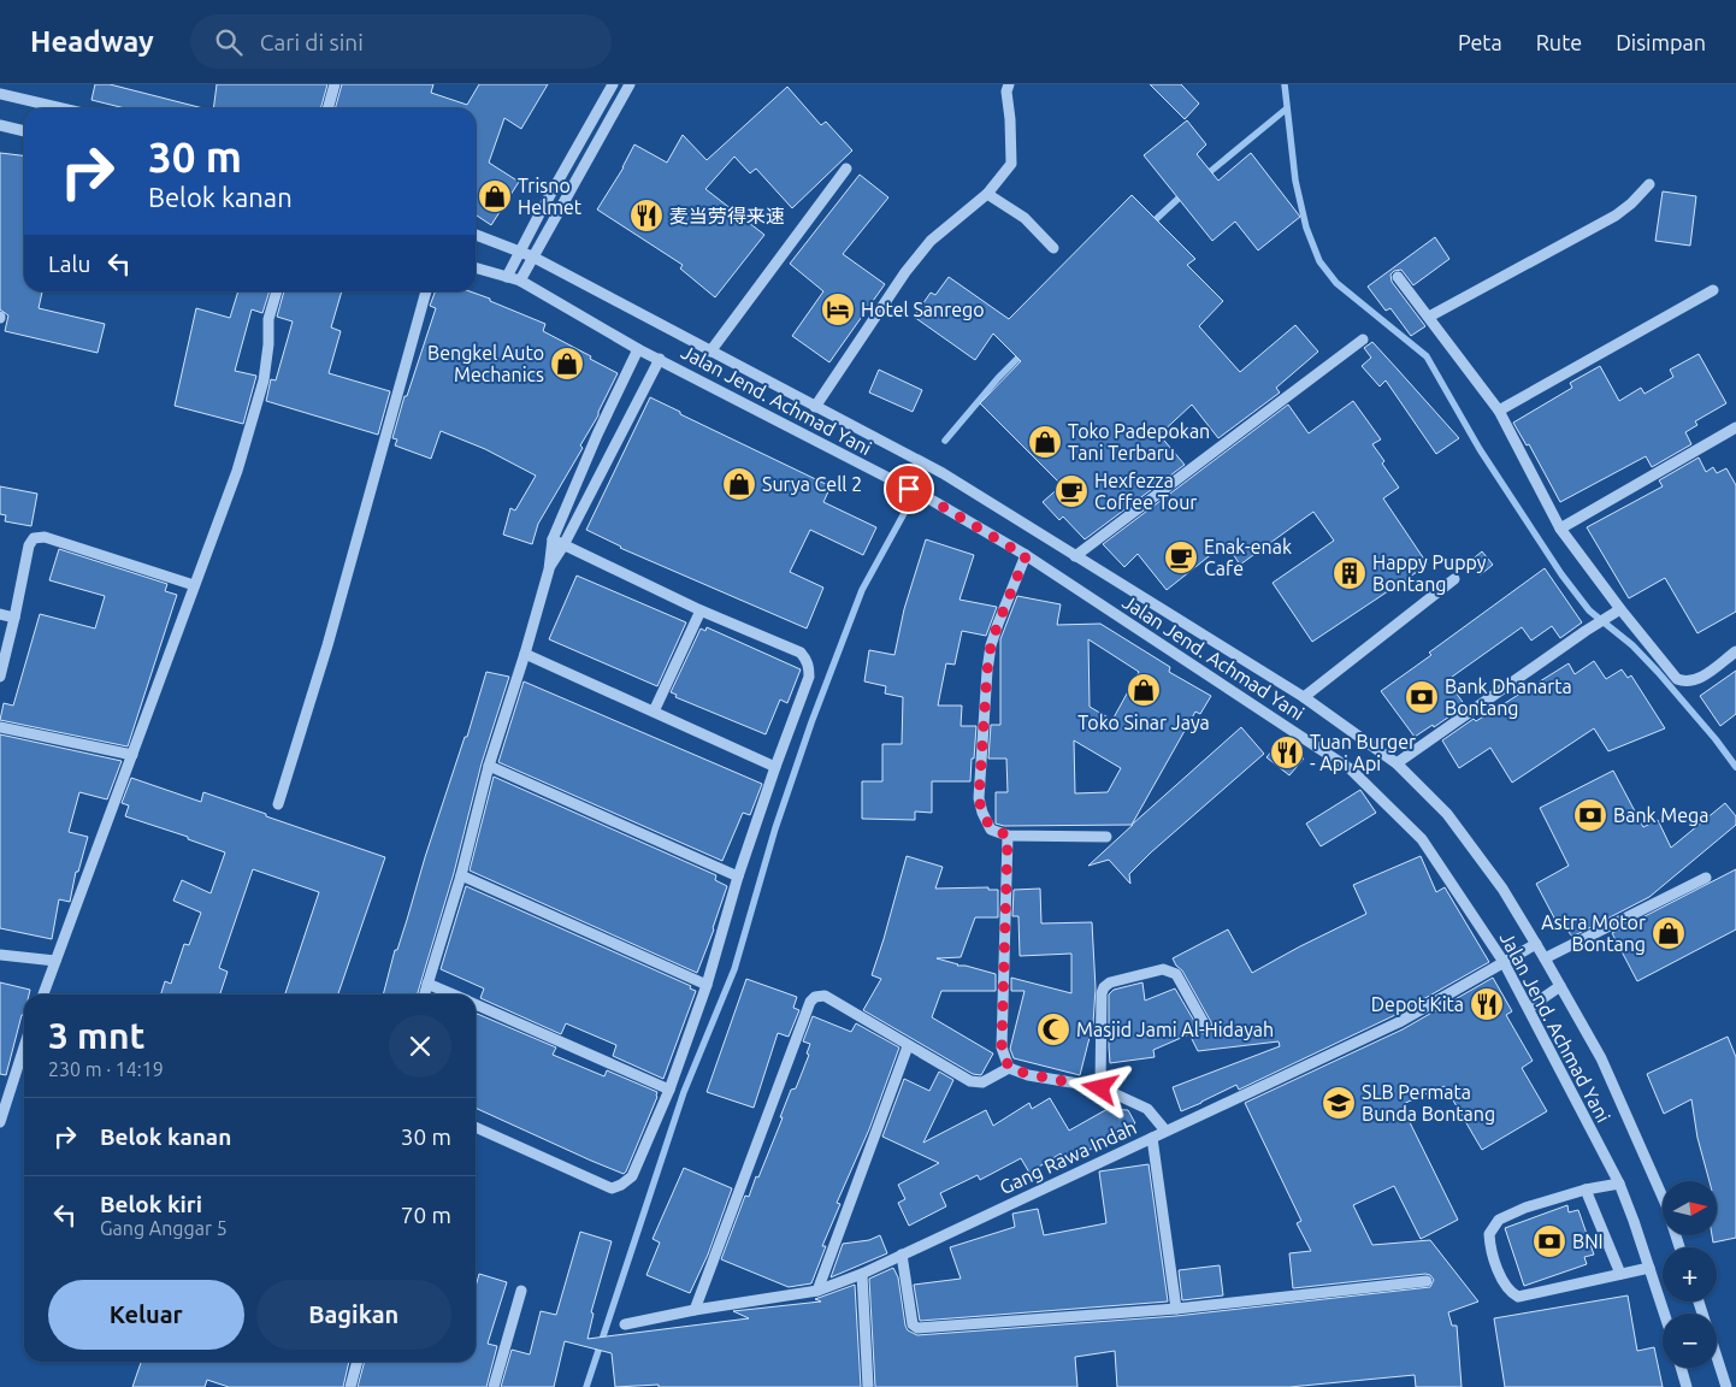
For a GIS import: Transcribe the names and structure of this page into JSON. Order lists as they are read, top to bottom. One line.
{"streets":{"street":["Jalan Jend. Achmad Yani","Gang Rawa Indah"]},"crossings":[["Jalan Jend. Achmad Yani","Gang Rawa Indah"]],"places":{"shop":["Trisno Helmet","Bengkel Auto Mechanics","Toko Padepokan Tani Terbaru","Surya Cell 2","Toko Sinar Jaya","Astra Motor Bontang"],"restaurant":["麦当劳得来速","Tuan Burger - Api Api","Depot Kita"],"hotel":["Hotel Sanrego"],"cafe":["Hexfezza Coffee Tour","Enak-enak Cafe"],"building":["Happy Puppy Bontang"],"bank":["Bank Dhanarta Bontang","Bank Mega","BNI"],"mosque":["Masjid Jami Al-Hidayah"],"school or university":["SLB Permata Bunda Bontang"]},"north":"right","page":{"header":"Headway","search":"Cari di sini","nav":["Peta","Rute","Disimpan"],"turn":["30 m","Belok kanan"],"then":"Lalu","heading":["3 mnt","230 m · 14:19"],"list":[{"name":"Belok kanan","value":"30 m"},{"name":"Belok kiri","note":"Gang Anggar 5","value":"70 m"}],"map_buttons":["+","−"],"buttons":["Keluar","Bagikan"]}}
